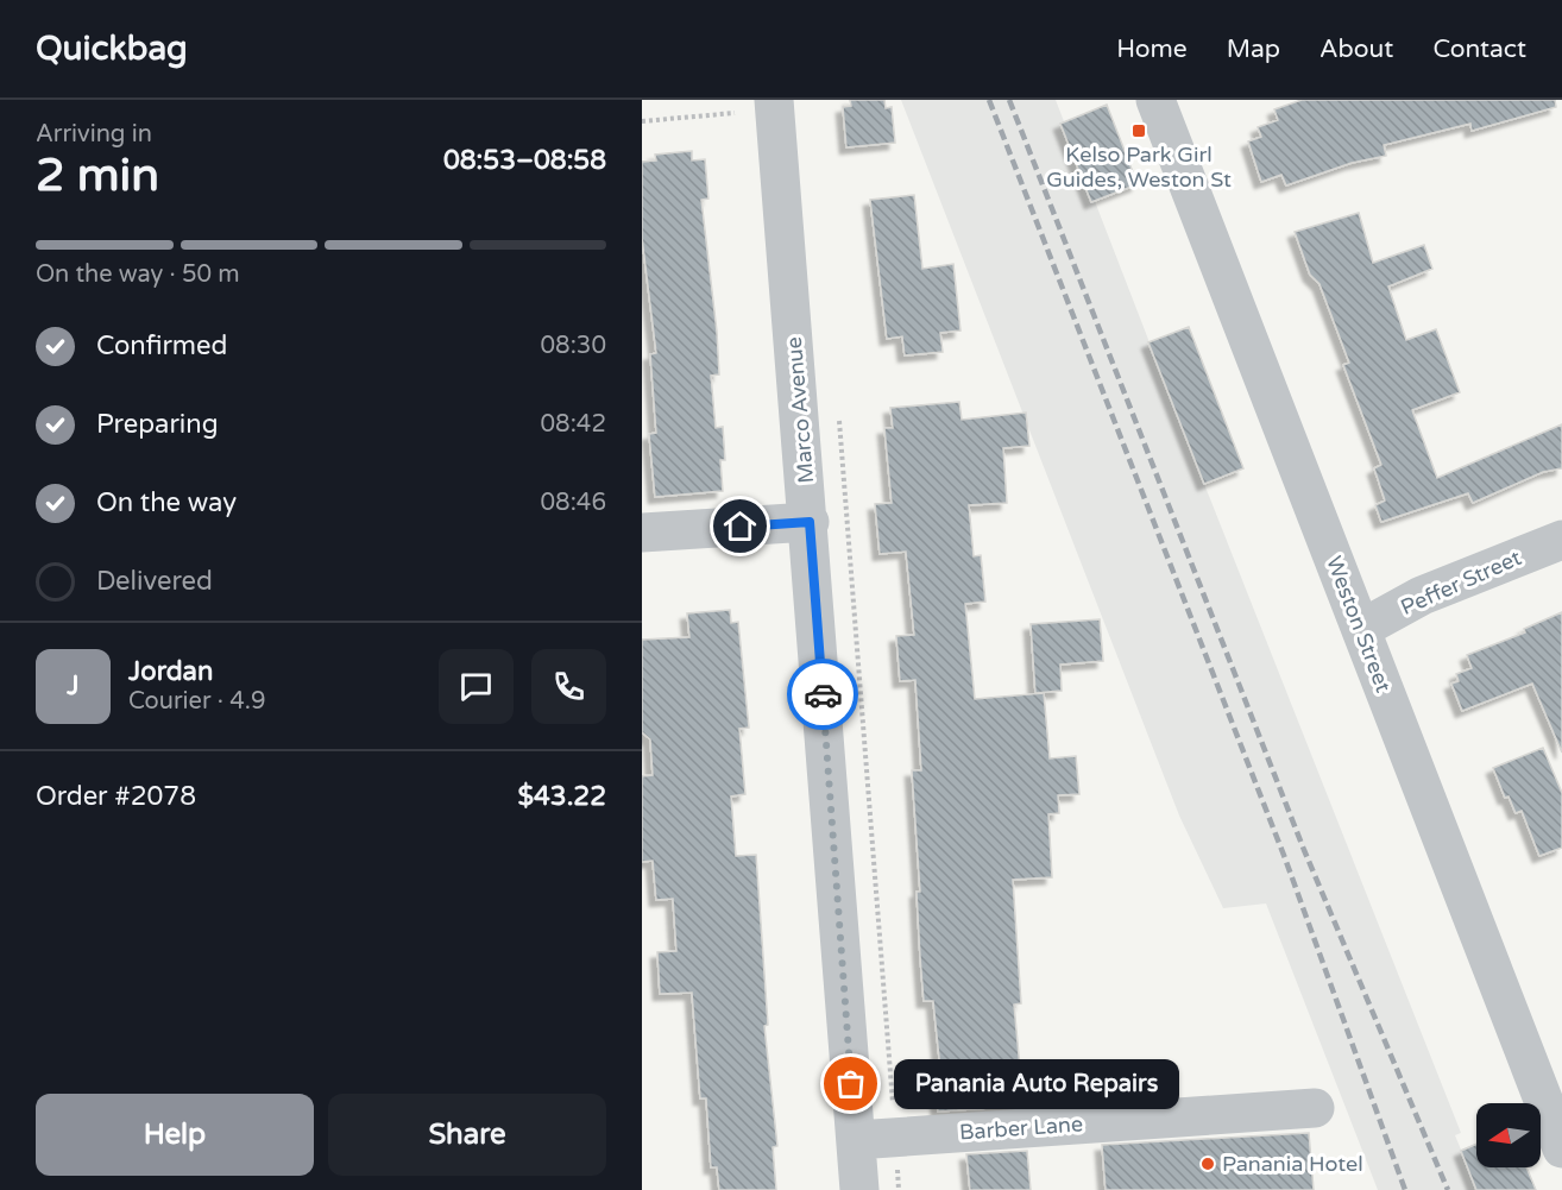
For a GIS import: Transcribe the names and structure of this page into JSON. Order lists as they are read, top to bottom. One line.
{"streets":{"street":["Marco Avenue","Peffer Street","Weston Street","Barber Lane"]},"crossings":[["Marco Avenue","Barber Lane"],["Peffer Street","Weston Street"]],"places":{"transit":["Kelso Park Girl Guides, Weston St"],"other":["Panania Auto Repairs","Panania Hotel"]},"north":"left","page":{"header":"Quickbag","nav":["Home","Map","About","Contact"],"heading":["2 min","Arriving in","08:53–08:58"],"panel":["Jordan","Courier · 4.9","Order #2078","$43.22"],"bar":"On the way · 50 m","list":[["Confirmed","08:30"],["Preparing","08:42"],["On the way","08:46"],"Delivered"],"round":"J","bubble":"Panania Auto Repairs","buttons":["Help","Share"]}}
